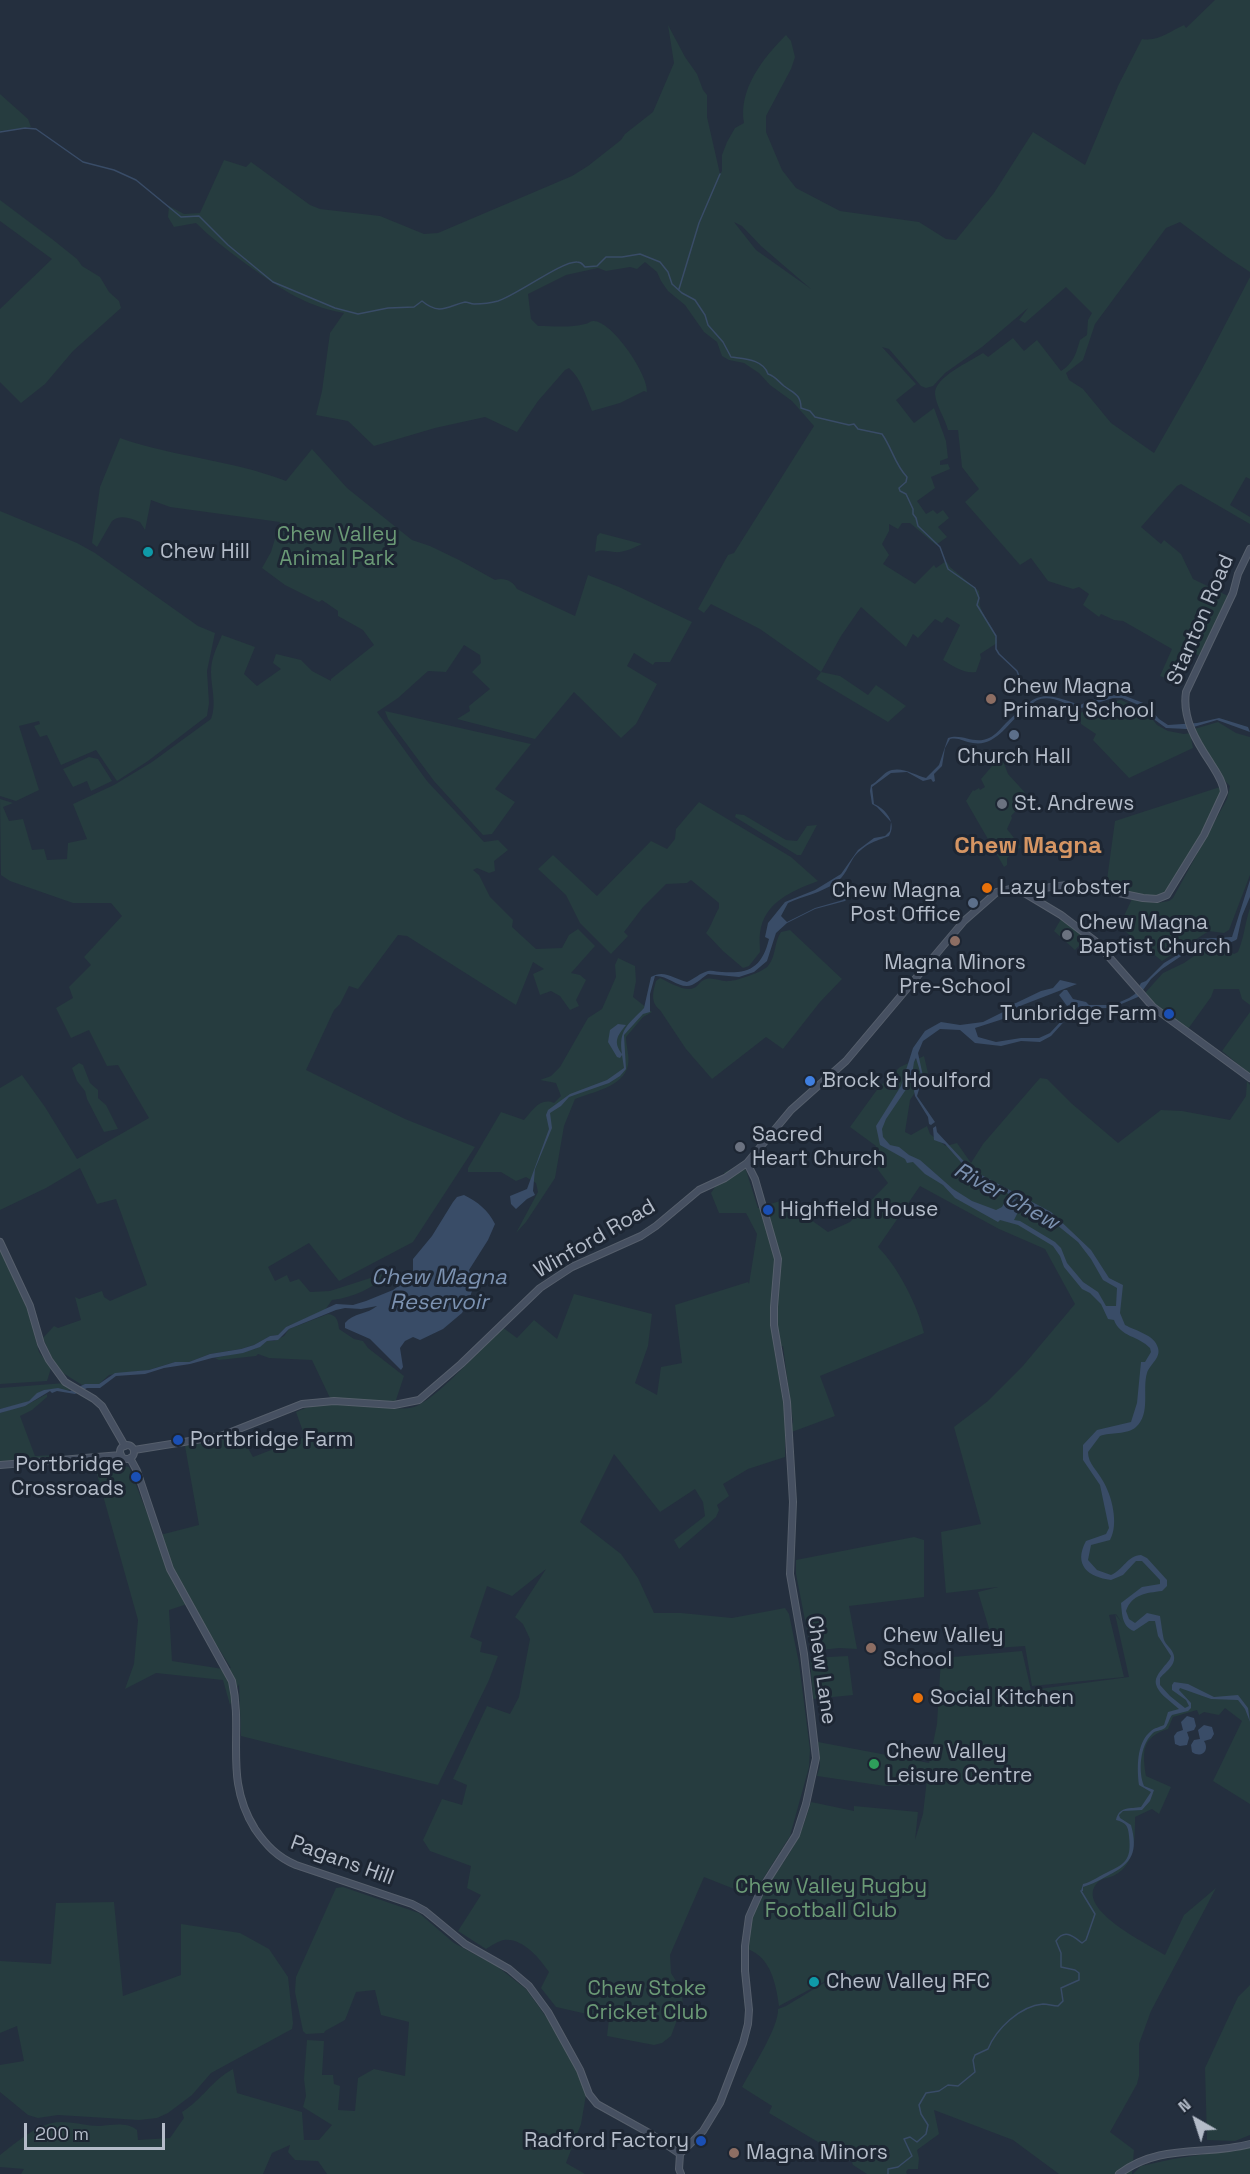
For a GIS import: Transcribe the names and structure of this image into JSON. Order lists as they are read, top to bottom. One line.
{"streets":{"main road":["Stanton Road","Winford Road","Chew Lane","Pagans Hill"]},"crossings":[["Stanton Road","Winford Road"],["Winford Road","Chew Lane"],["Winford Road","Pagans Hill"],["Chew Lane","Pagans Hill"]],"districts":["Chew Magna"],"water":["River Chew","Chew Magna Reservoir"],"parks":["Chew Valley Animal Park","Chew Valley Rugby Football Club","Chew Stoke Cricket Club"],"places":["Chew Hill","Chew Magna Primary School","Church Hall","St. Andrews","Lazy Lobster","Chew Magna Post Office","Chew Magna Baptist Church","Magna Minors Pre-School","Tunbridge Farm","Brock & Houlford","Sacred Heart Church","Highfield House","Portbridge Farm","Portbridge Crossroads","Chew Valley School","Social Kitchen","Chew Valley Leisure Centre","Chew Valley RFC","Radford Factory","Magna Minors"],"scale_bar":"200 m","north":"top left"}
